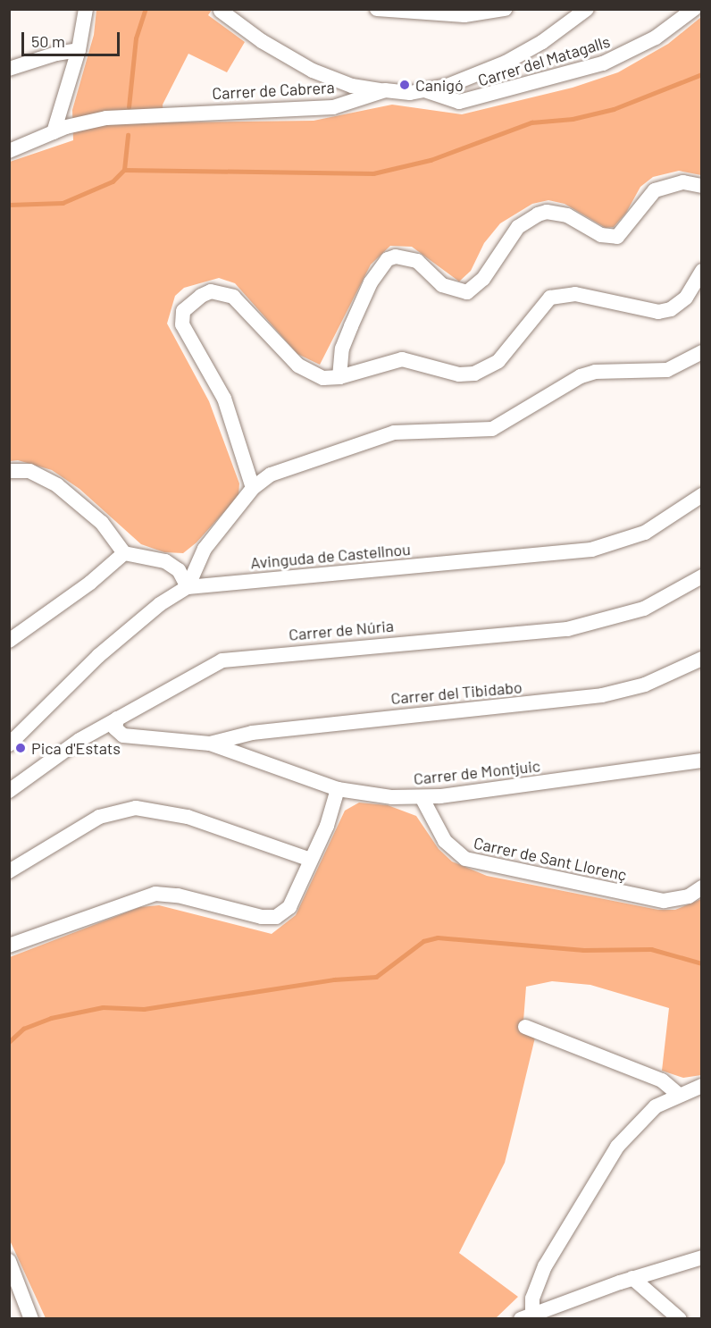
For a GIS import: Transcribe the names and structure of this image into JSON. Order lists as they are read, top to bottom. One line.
{"streets":{"street":["Carrer del Matagalls","Carrer de Cabrera","Avinguda de Castellnou","Carrer de Núria","Carrer del Tibidabo","Carrer de Montjuic","Carrer de Sant Llorenç"]},"crossings":[["Carrer del Matagalls","Carrer de Cabrera"],["Carrer de Núria","Carrer de Montjuic"],["Carrer del Tibidabo","Carrer de Montjuic"],["Carrer de Montjuic","Carrer de Sant Llorenç"]],"places":["Canigó","Pica d'Estats"],"scale_bar":"50 m"}
